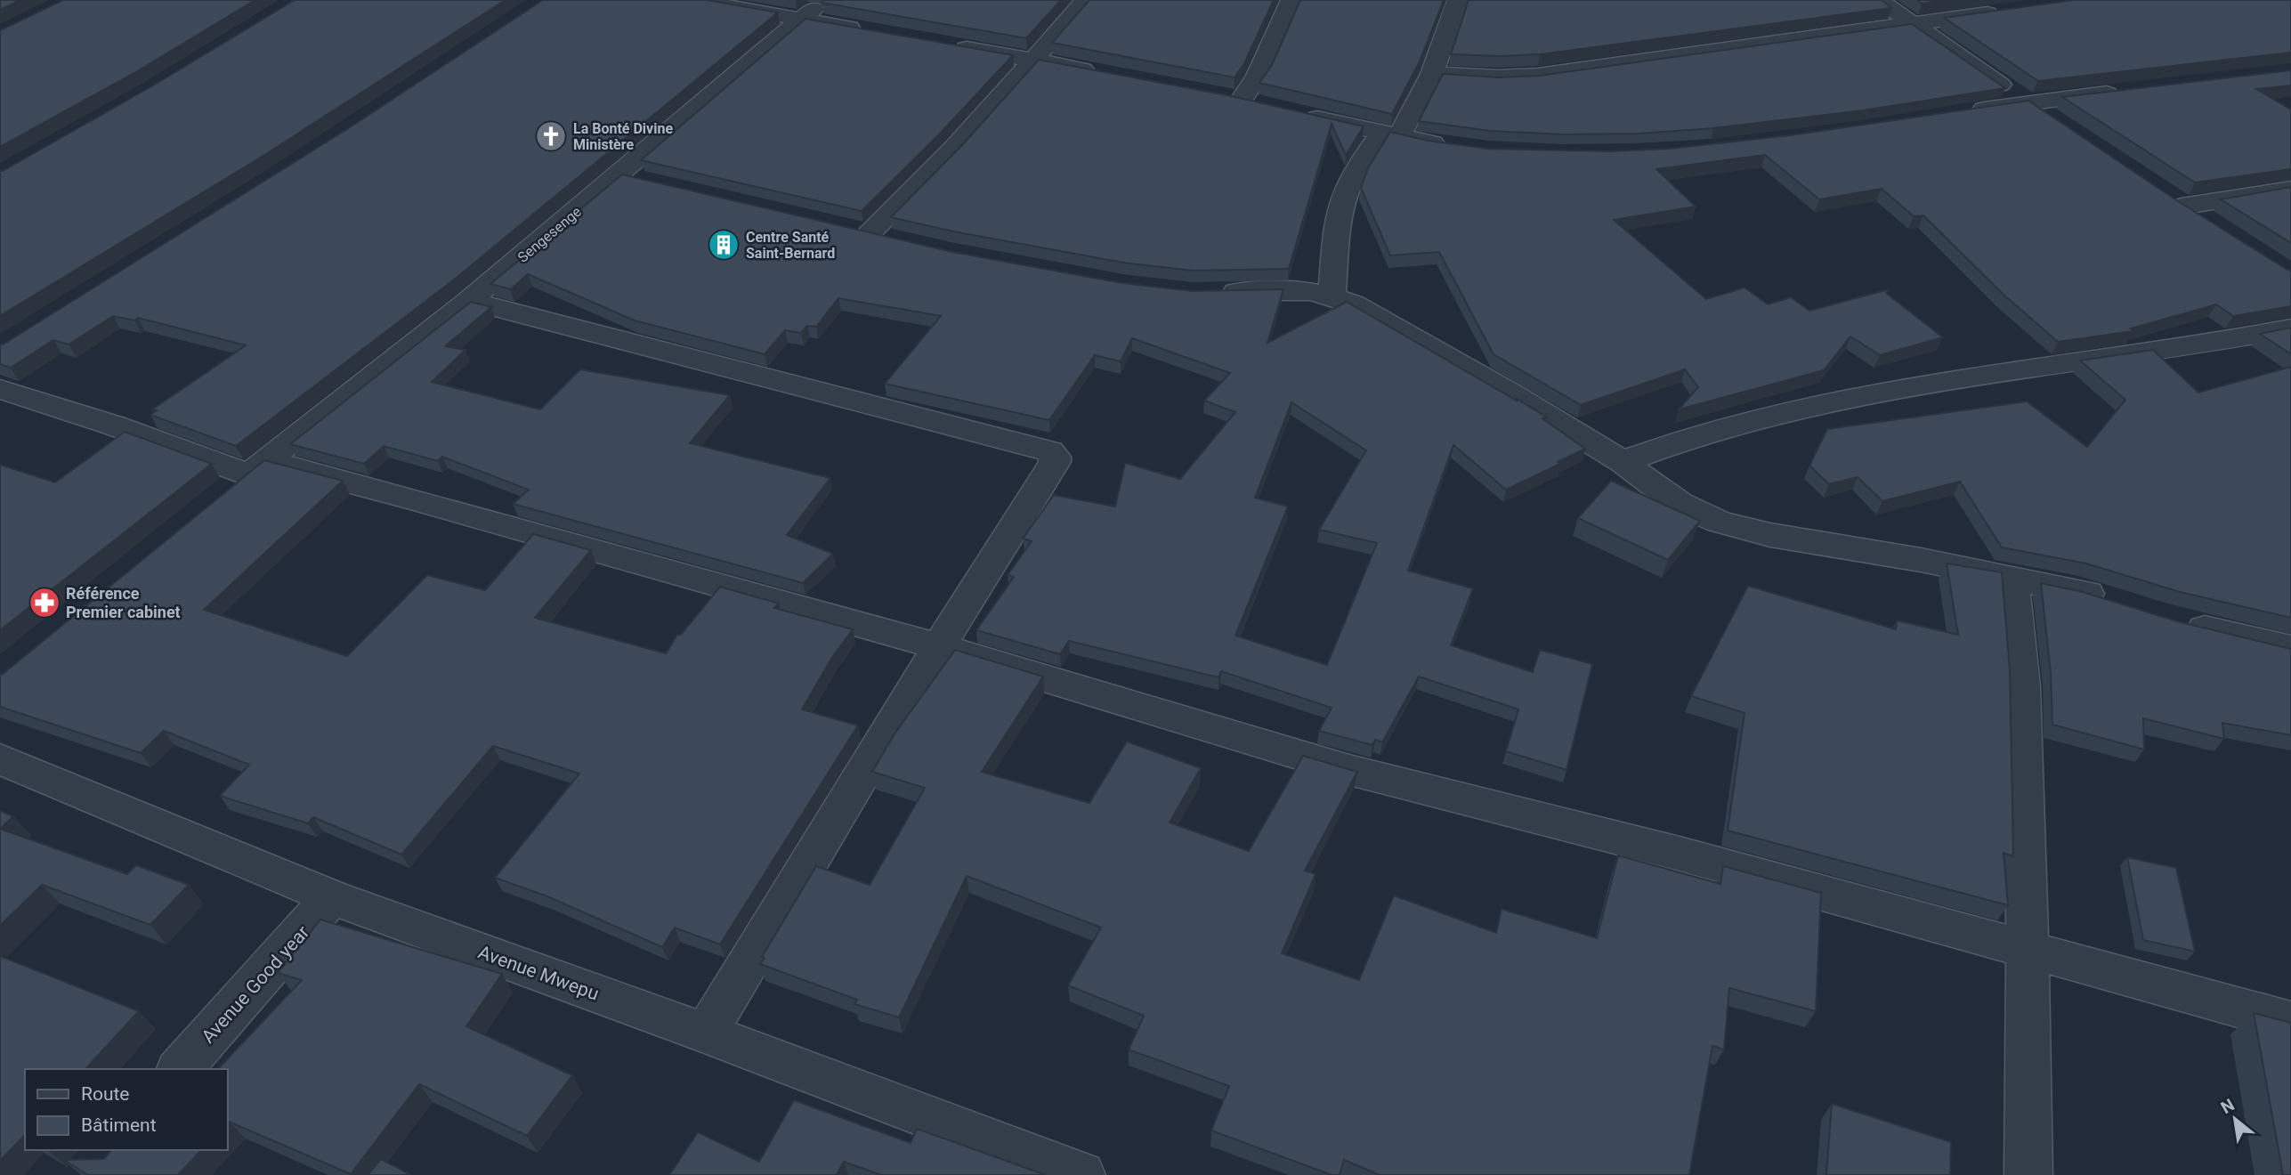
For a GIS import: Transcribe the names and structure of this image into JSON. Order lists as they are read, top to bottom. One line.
{"streets":{"street":["Sengesenge","Avenue Mwepu","Avenue Good year"]},"crossings":[["Avenue Mwepu","Avenue Good year"]],"places":{"church":["La Bonté Divine Ministère"],"building":["Centre Santé Saint-Bernard"],"pharmacy":["Référence Premier cabinet"]},"legend":["Route","Bâtiment"],"north":"top left"}
